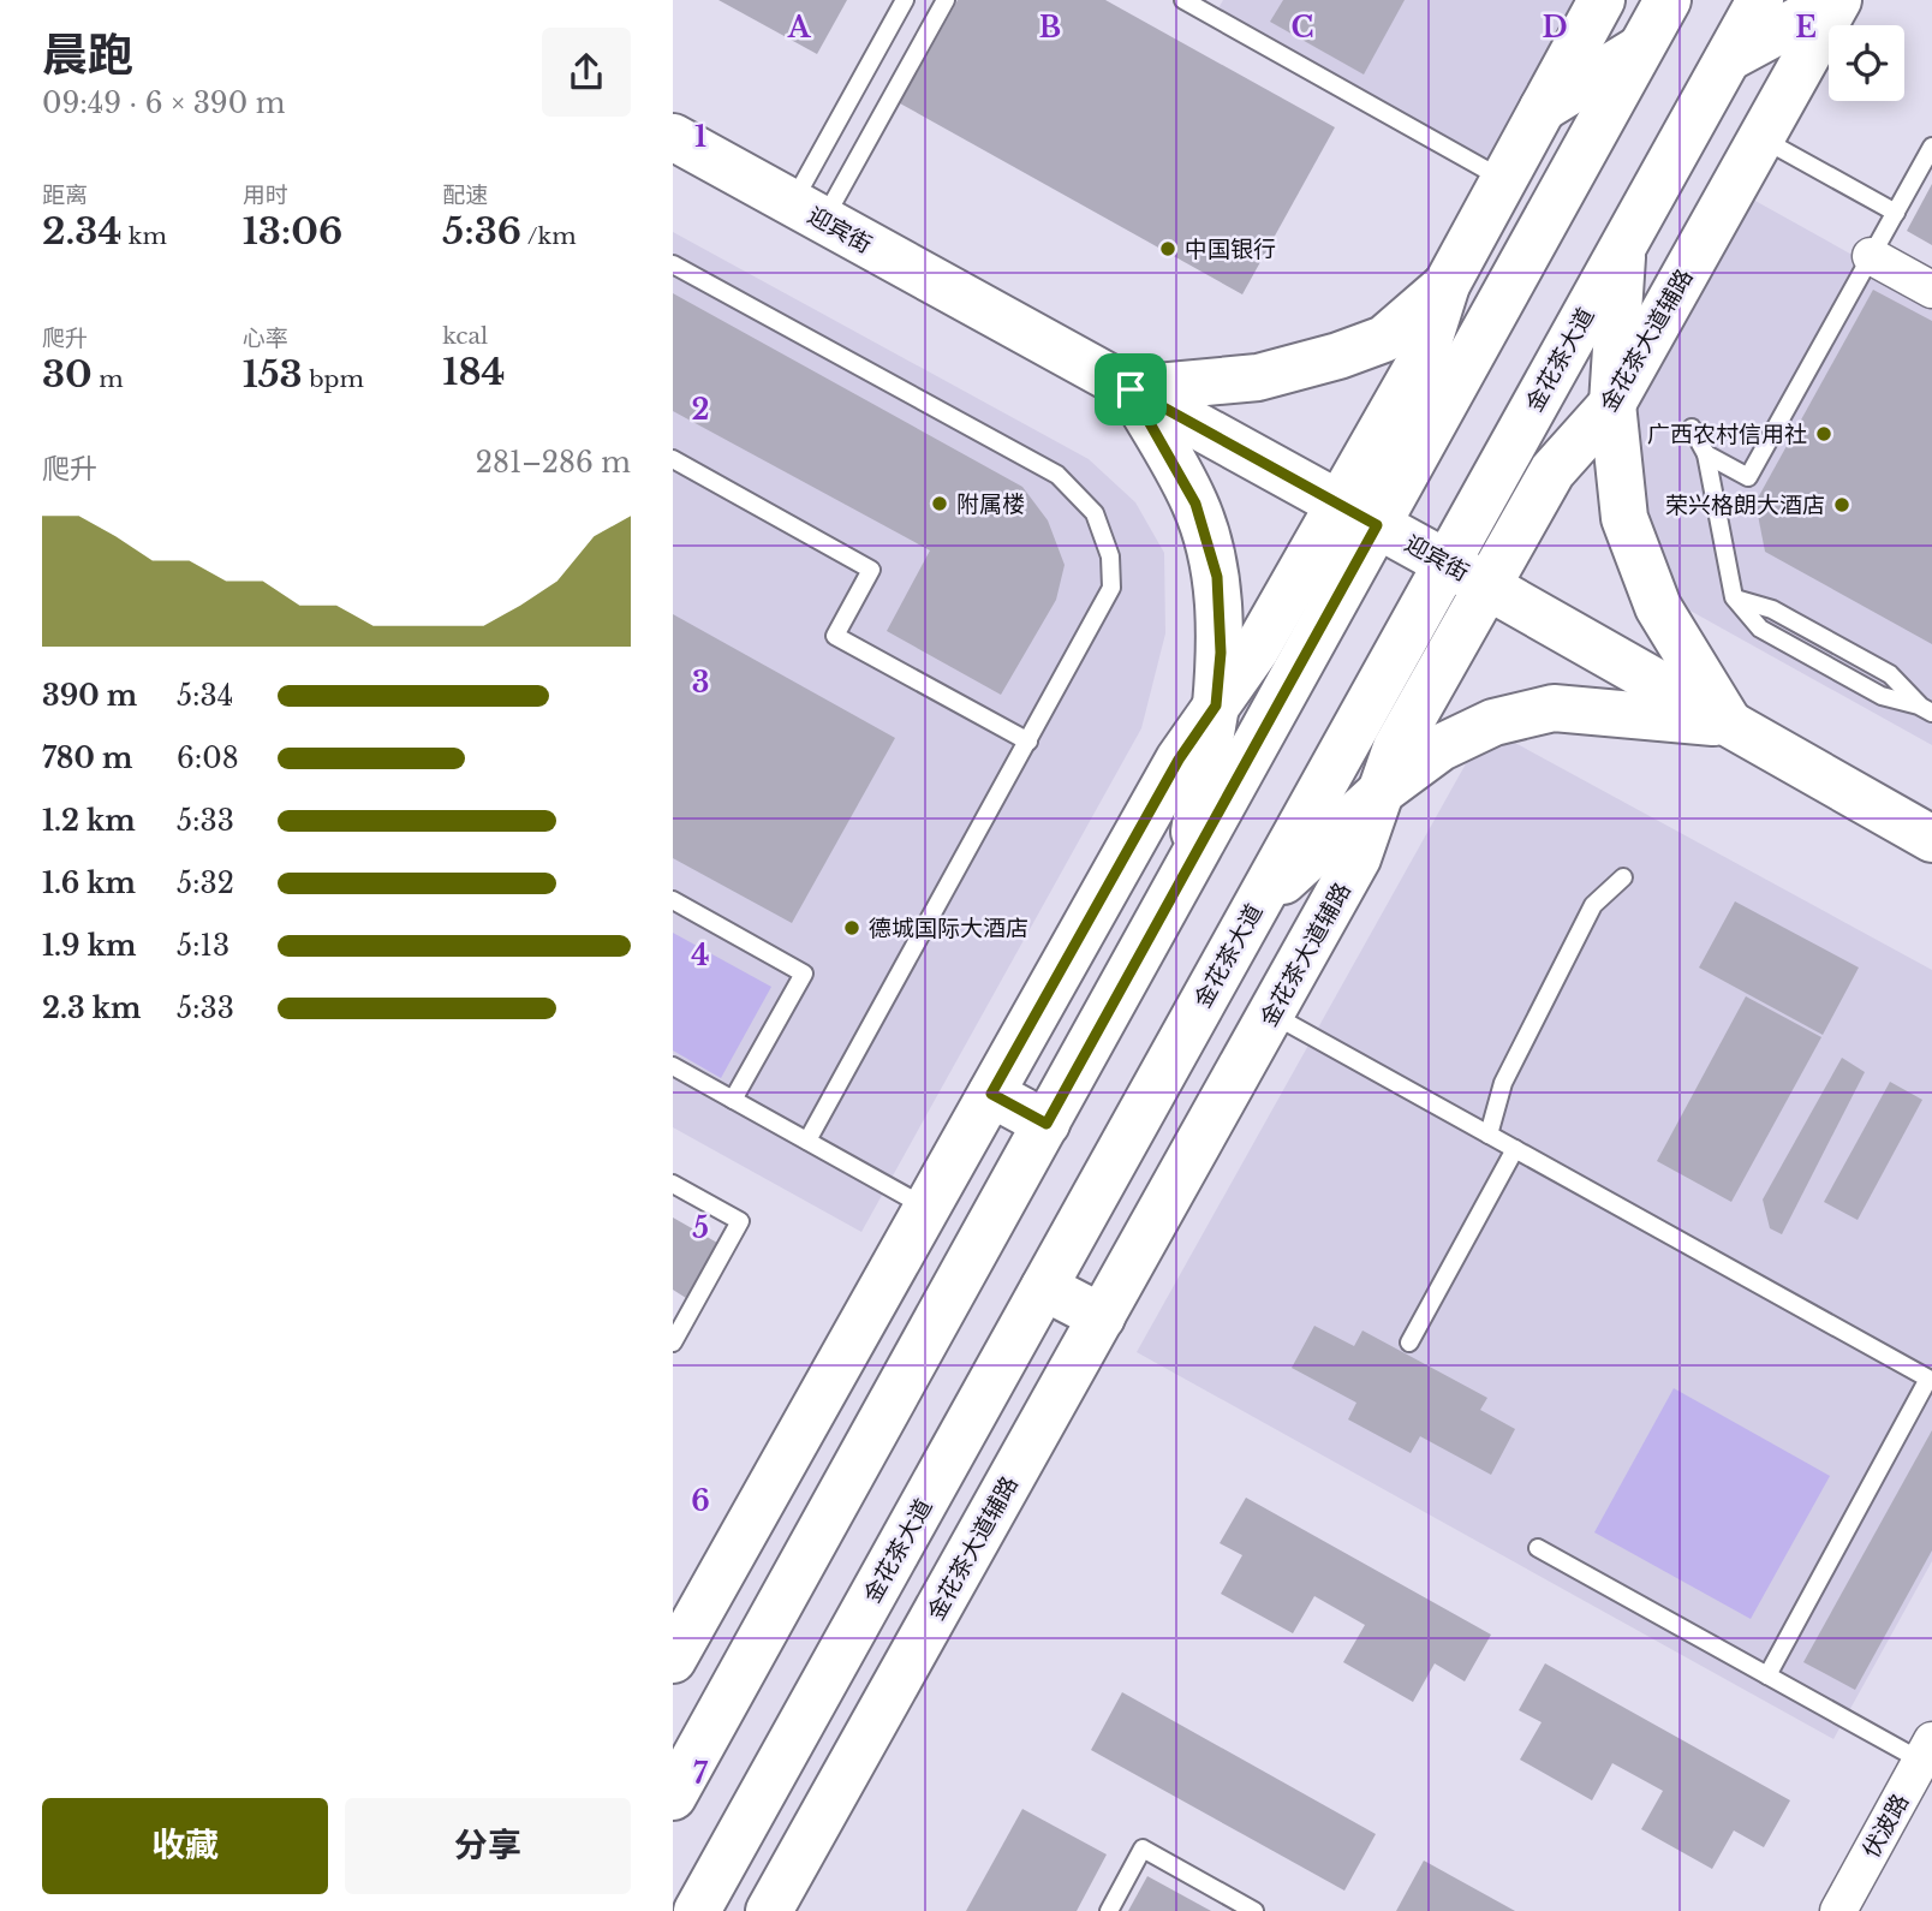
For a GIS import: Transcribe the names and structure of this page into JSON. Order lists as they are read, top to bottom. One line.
{"streets":{"main road":["迎宾街","金花茶大道辅路","金花茶大道"],"street":["伏波路"]},"crossings":[["迎宾街","金花茶大道辅路"],["迎宾街","金花茶大道"]],"places":["中国银行","广西农村信用社","附属楼","荣兴格朗大酒店","德城国际大酒店"],"page":{"heading":["晨跑","09:49 · 6 × 390 m"],"stats":[["距离","2.34 km"],["用时","13:06"],["配速","5:36 /km"],["爬升","30 m"],["心率","153 bpm"],["kcal","184"]],"chart":["爬升","281–286 m"],"list":[{"name":"390 m","note":"5:34"},{"name":"780 m","note":"6:08"},{"name":"1.2 km","note":"5:33"},{"name":"1.6 km","note":"5:32"},{"name":"1.9 km","note":"5:13"},{"name":"2.3 km","note":"5:33"}],"buttons":["收藏","分享"]},"grid":{"columns":["A","B","C","D","E"],"rows":["1","2","3","4","5","6","7"]}}
